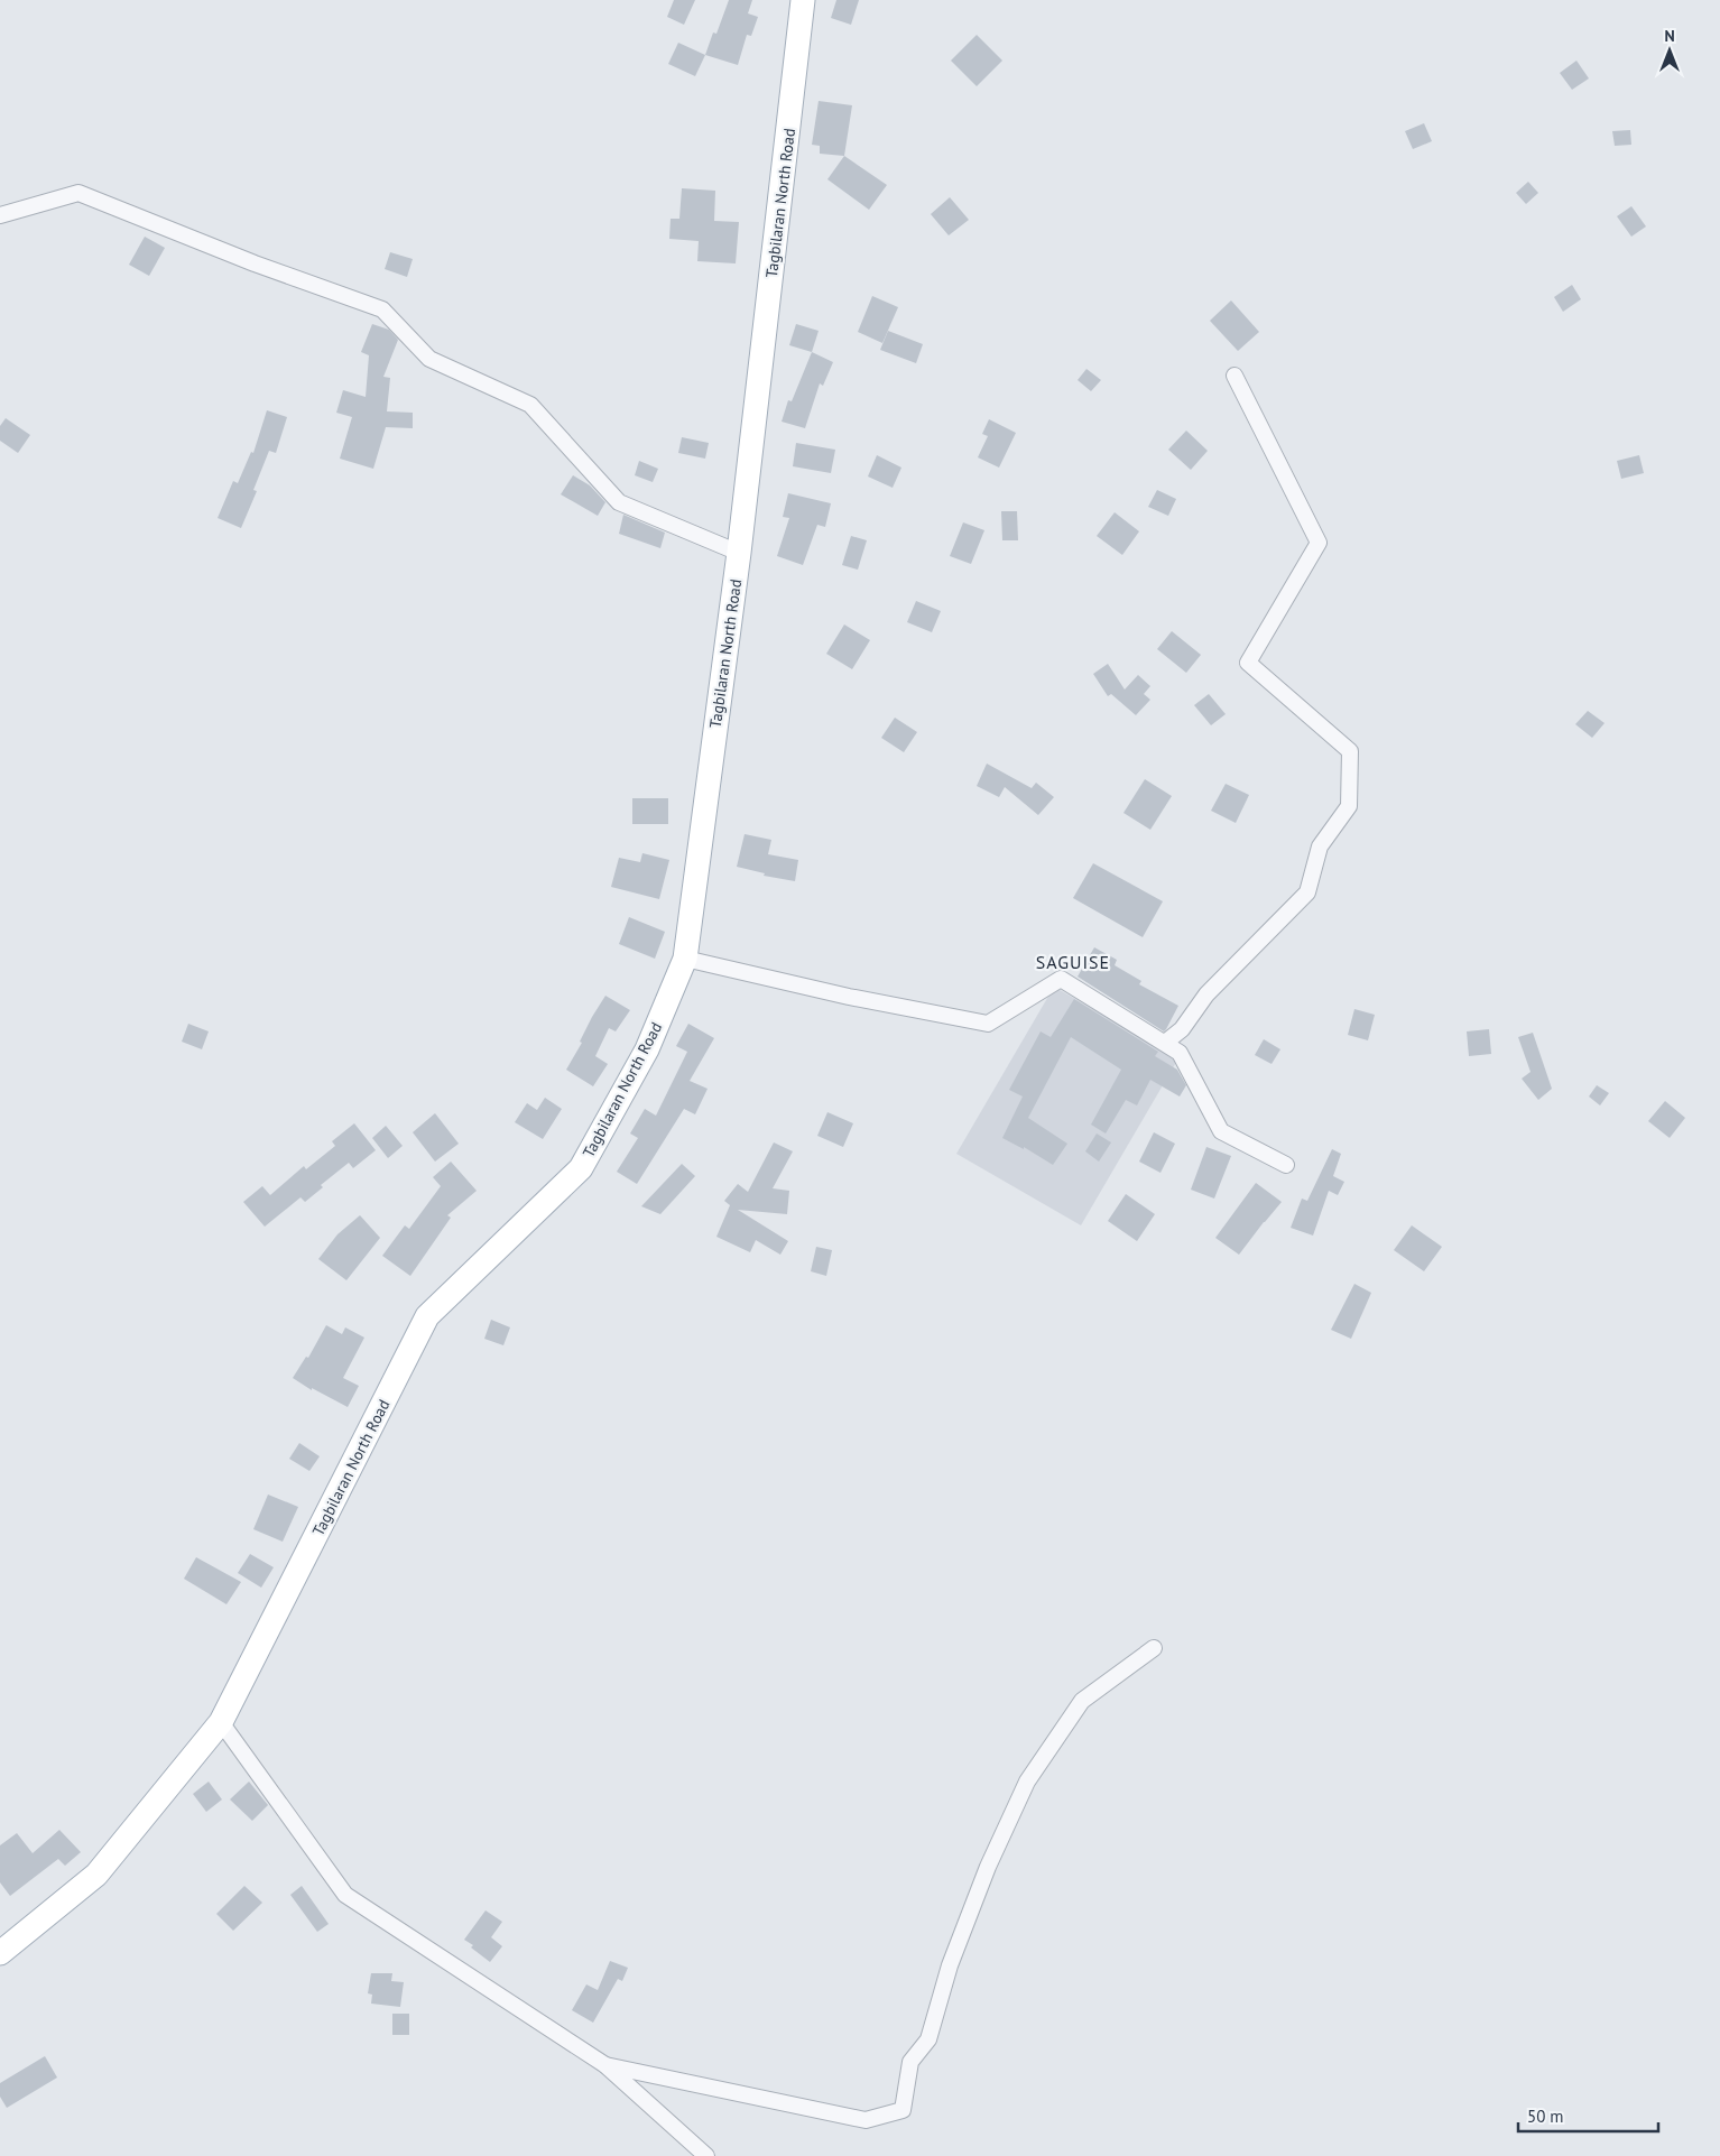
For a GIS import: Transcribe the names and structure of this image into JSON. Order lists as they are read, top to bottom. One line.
{"streets":{"main road":["Tagbilaran North Road"]},"districts":["SAGUISE"],"scale_bar":"50 m","north":"top"}
